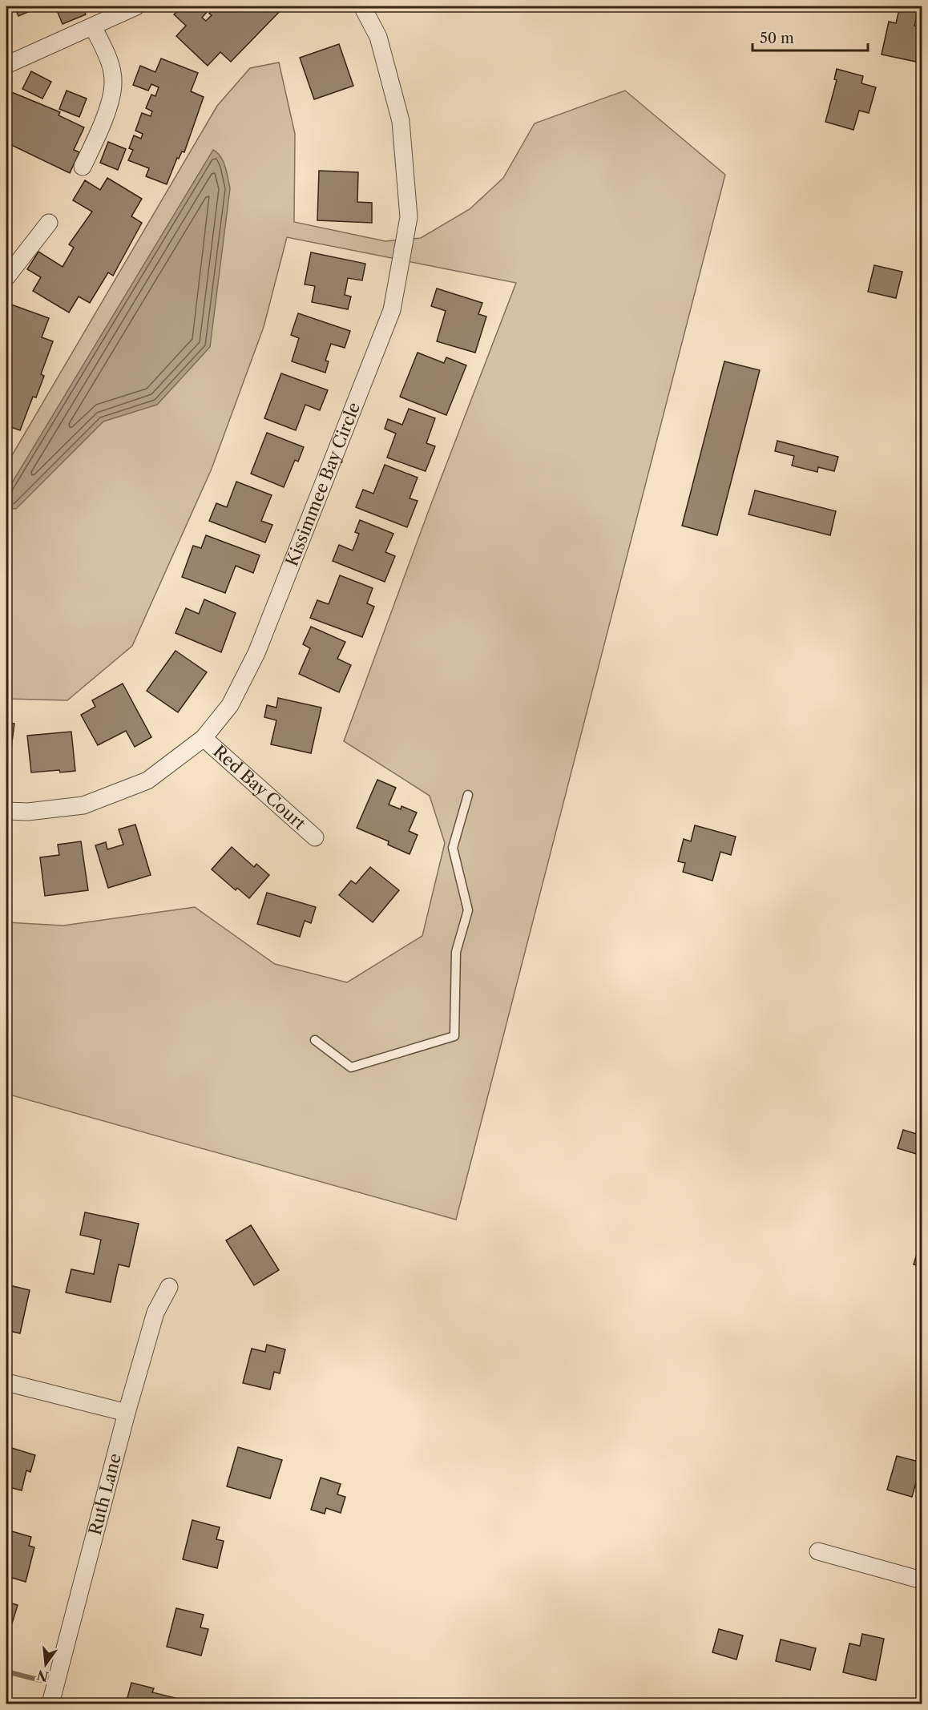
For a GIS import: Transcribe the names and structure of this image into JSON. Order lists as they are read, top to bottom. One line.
{"streets":{"street":["Kissimmee Bay Circle","Red Bay Court","Ruth Lane"]},"crossings":[["Kissimmee Bay Circle","Red Bay Court"]],"scale_bar":"50 m","north":"bottom"}
